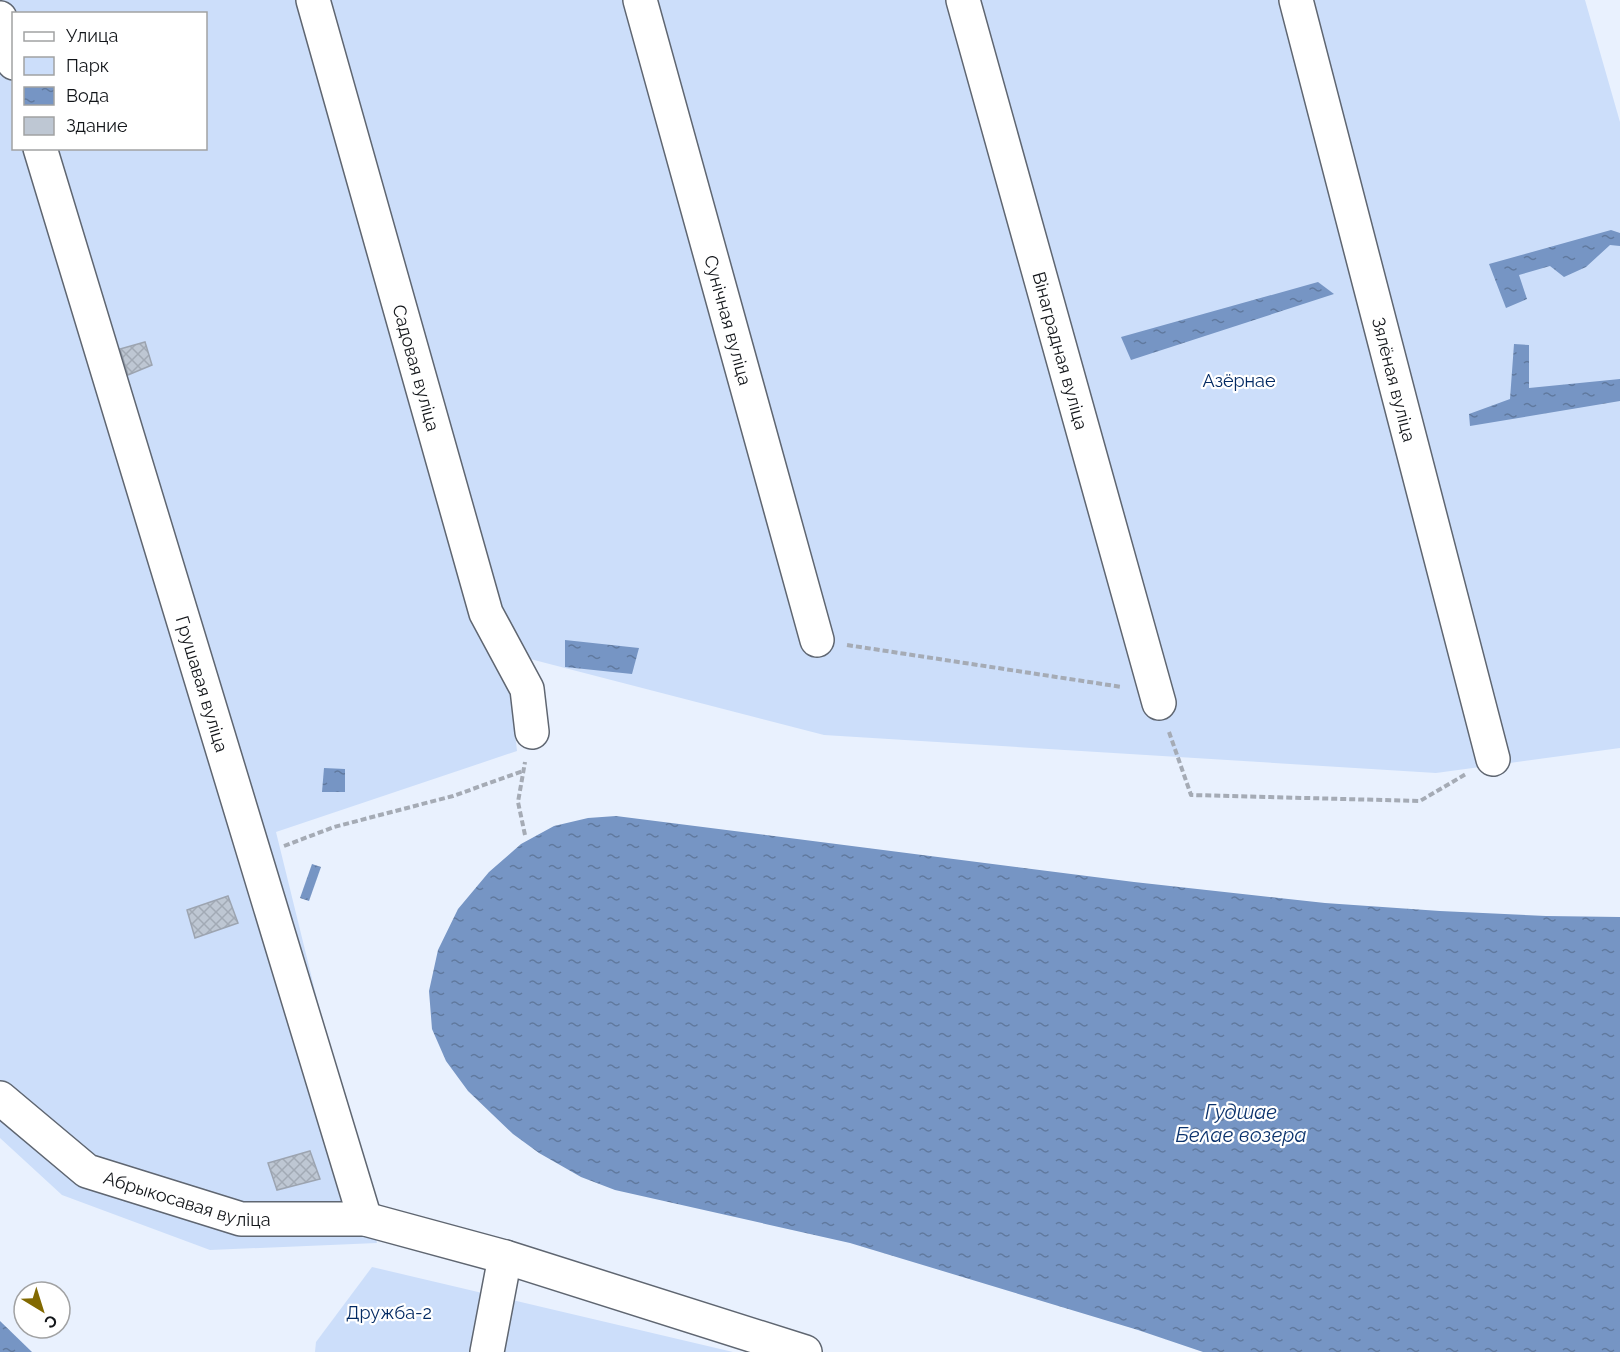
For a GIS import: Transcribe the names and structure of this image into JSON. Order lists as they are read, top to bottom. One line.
{"streets":{"street":["Сунічная вуліца","Вінаградная вуліца","Садовая вуліца","Зялёная вуліца","Грушавая вуліца","Абрыкосавая вуліца"]},"crossings":[["Грушавая вуліца","Абрыкосавая вуліца"]],"water":["Гудшае Белае возера"],"parks":["Азёрнае","Дружба-2"],"legend":["Улица","Парк","Вода","Здание"],"north":"bottom right"}
